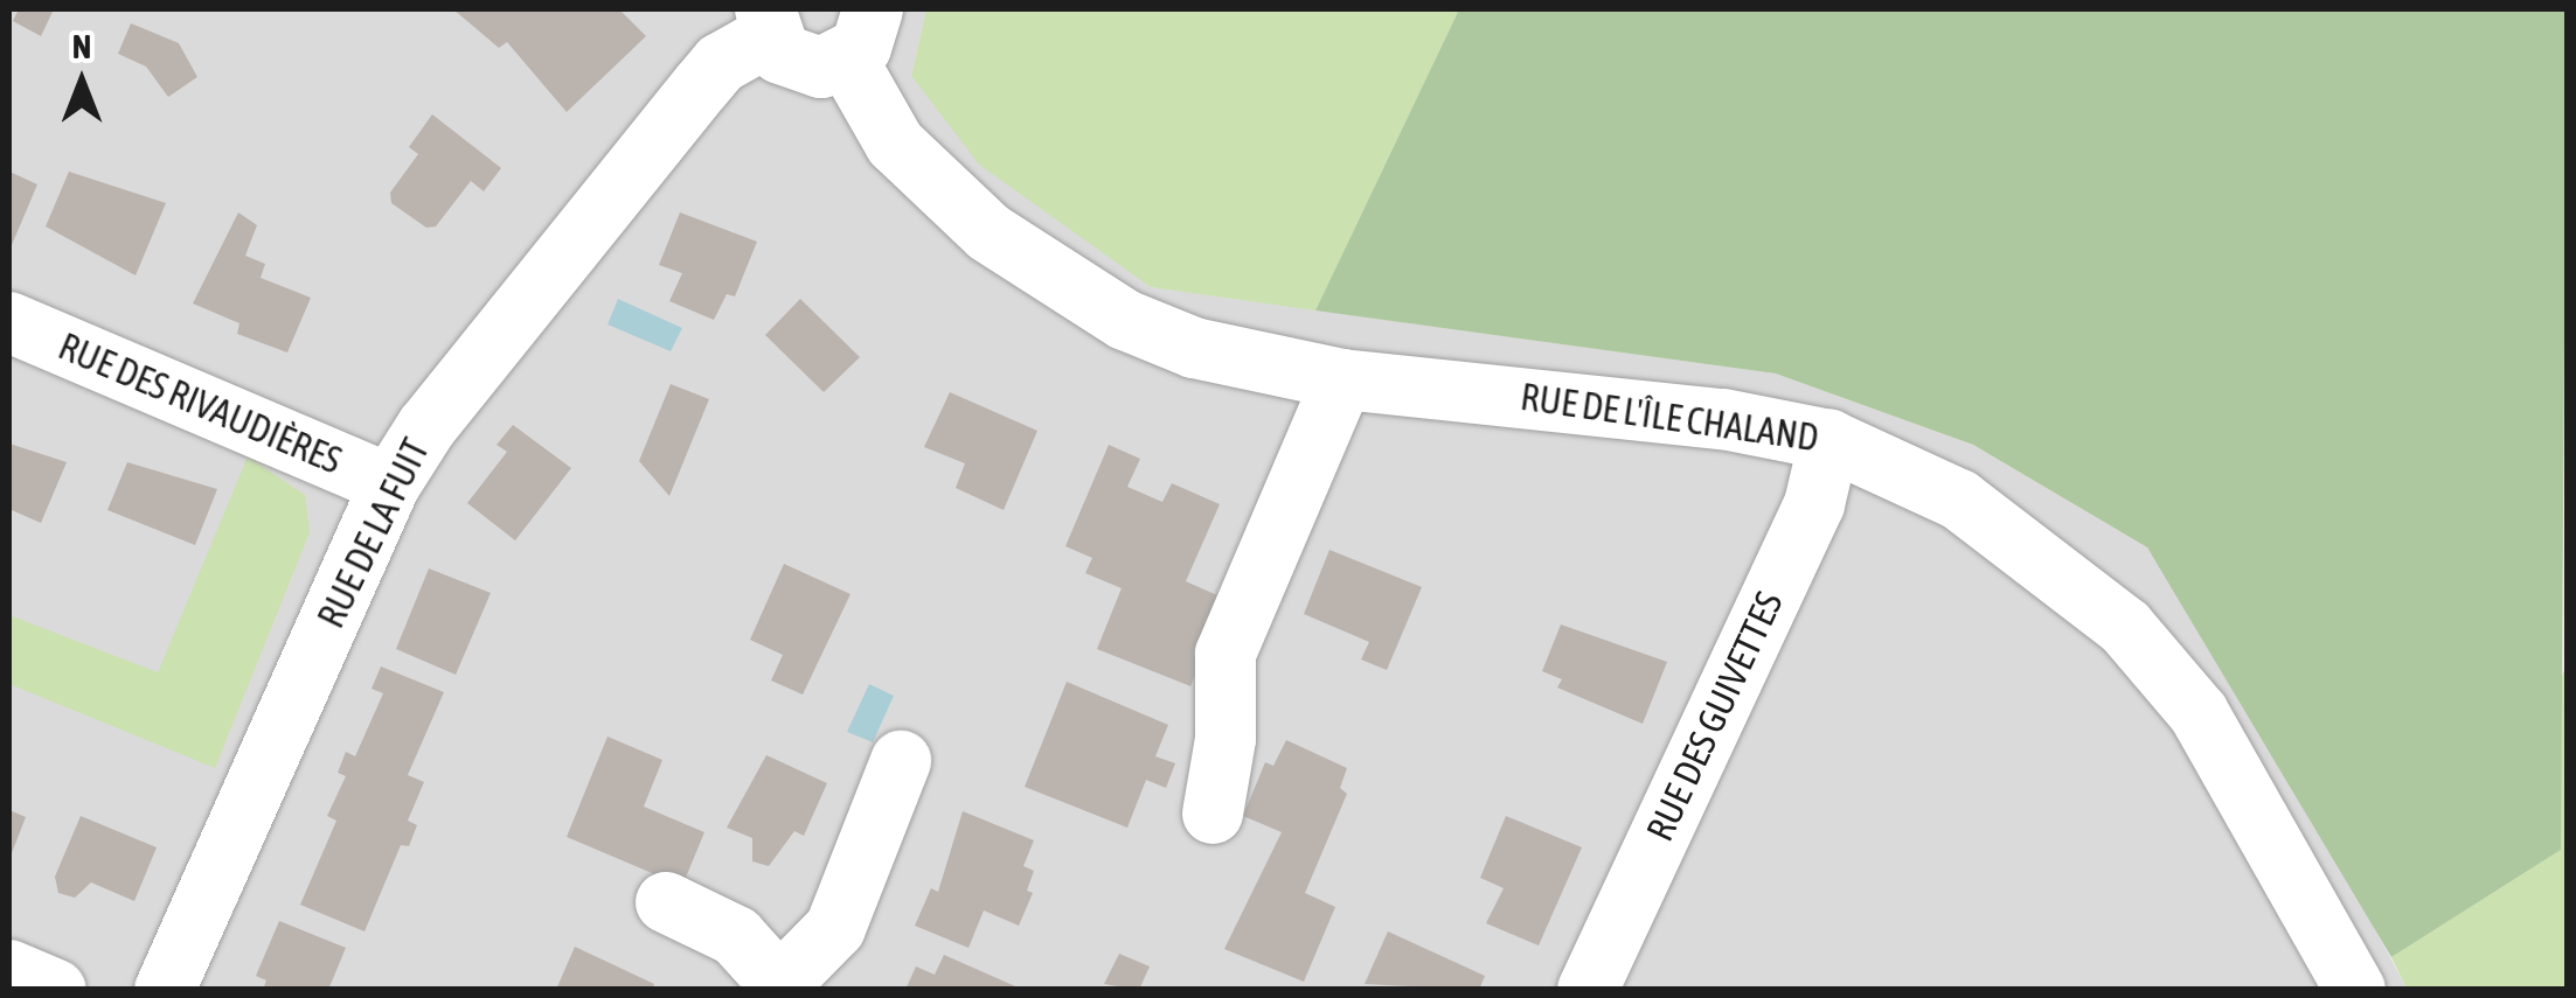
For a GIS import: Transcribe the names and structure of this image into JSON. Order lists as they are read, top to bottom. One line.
{"streets":{"street":["RUE DES RIVAUDIÈRES","RUE DE L'ÎLE CHALAND","RUE DE LA FUIT","RUE DES GUIVETTES"]},"crossings":[["RUE DES RIVAUDIÈRES","RUE DE LA FUIT"],["RUE DE L'ÎLE CHALAND","RUE DES GUIVETTES"]],"north":"top"}
